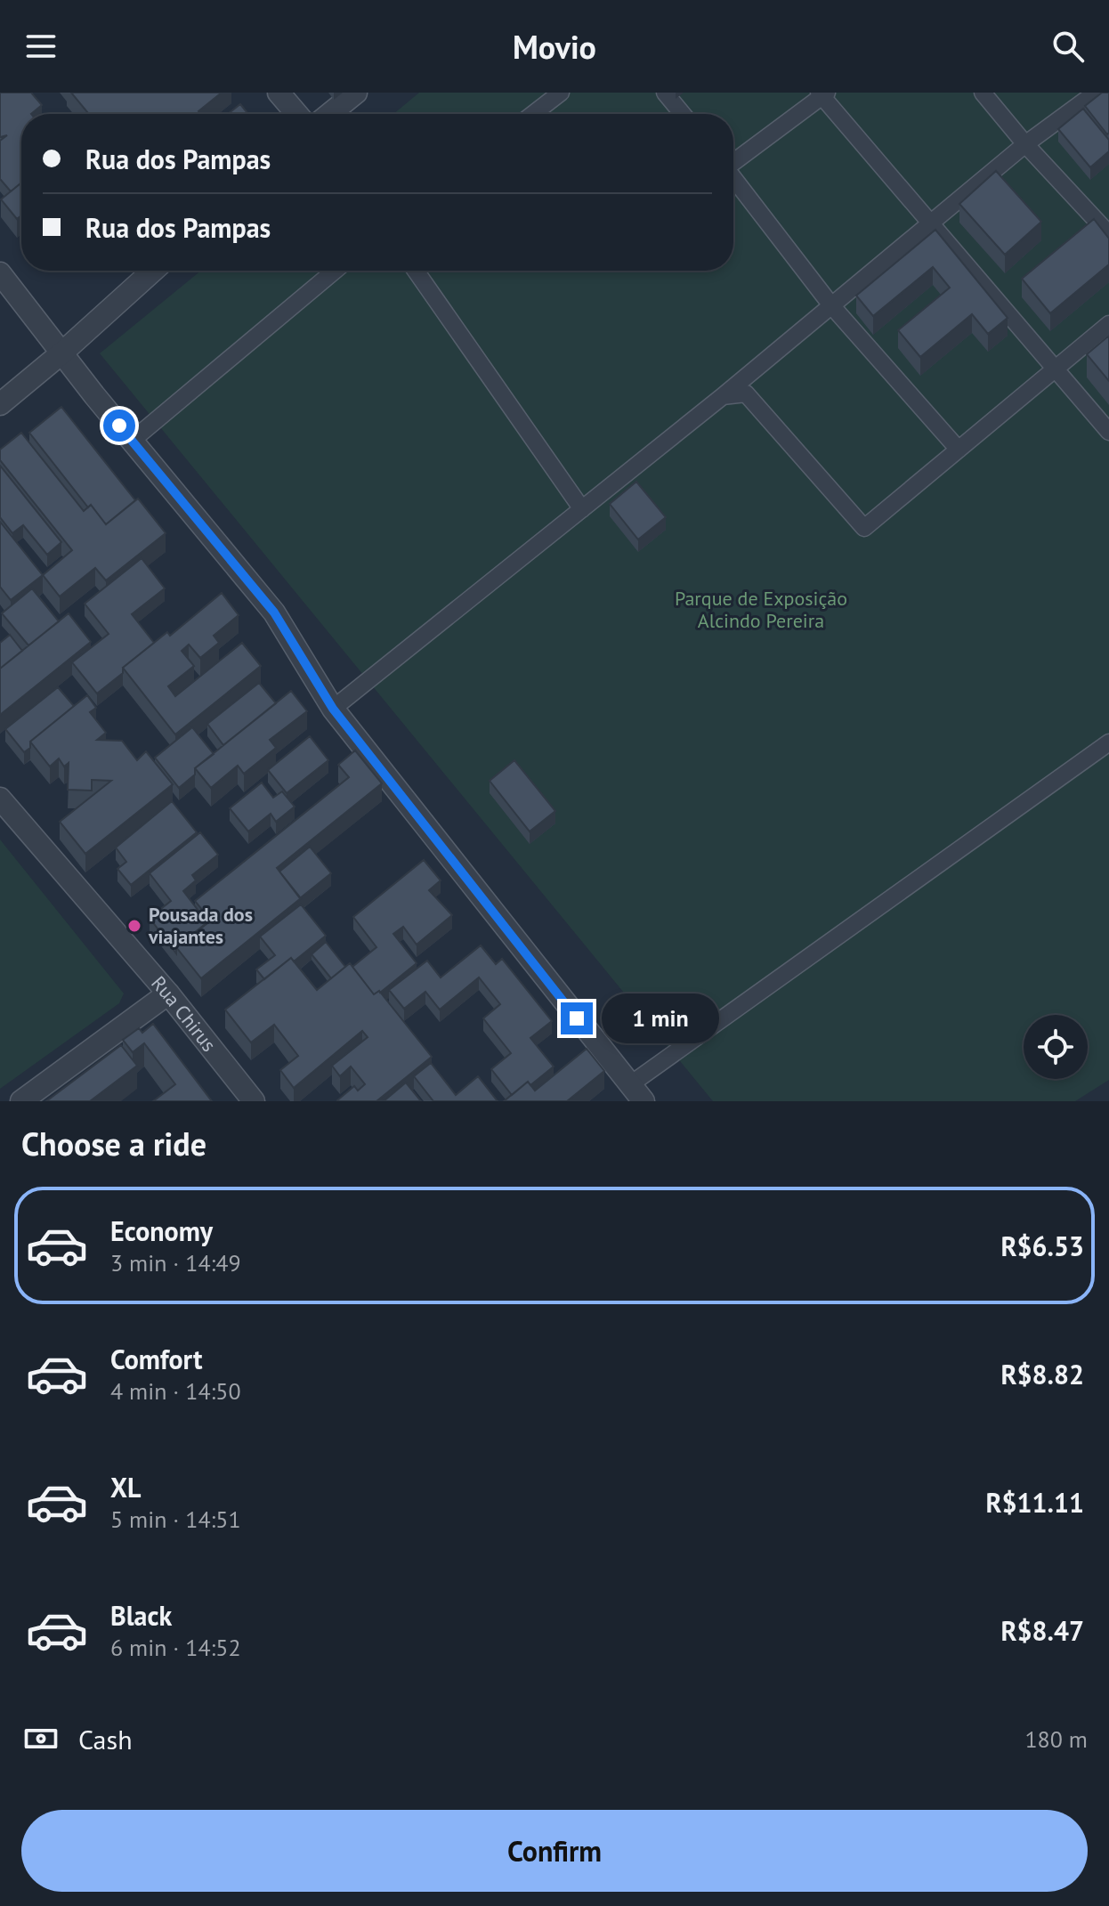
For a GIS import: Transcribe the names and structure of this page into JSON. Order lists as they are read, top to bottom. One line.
{"streets":{"street":["Rua Chirus"]},"parks":["Parque de Exposição Alcindo Pereira"],"places":["Pousada dos viajantes"],"page":{"header":"Movio","banner":["Rua dos Pampas","Rua dos Pampas"],"bubble":"1 min","heading":"Choose a ride","list":[{"name":"Economy","note":"3 min · 14:49","value":"R$6.53"},{"name":"Comfort","note":"4 min · 14:50","value":"R$8.82"},{"name":"XL","note":"5 min · 14:51","value":"R$11.11"},{"name":"Black","note":"6 min · 14:52","value":"R$8.47"}],"pay":["Cash","180 m"],"buttons":"Confirm"}}
